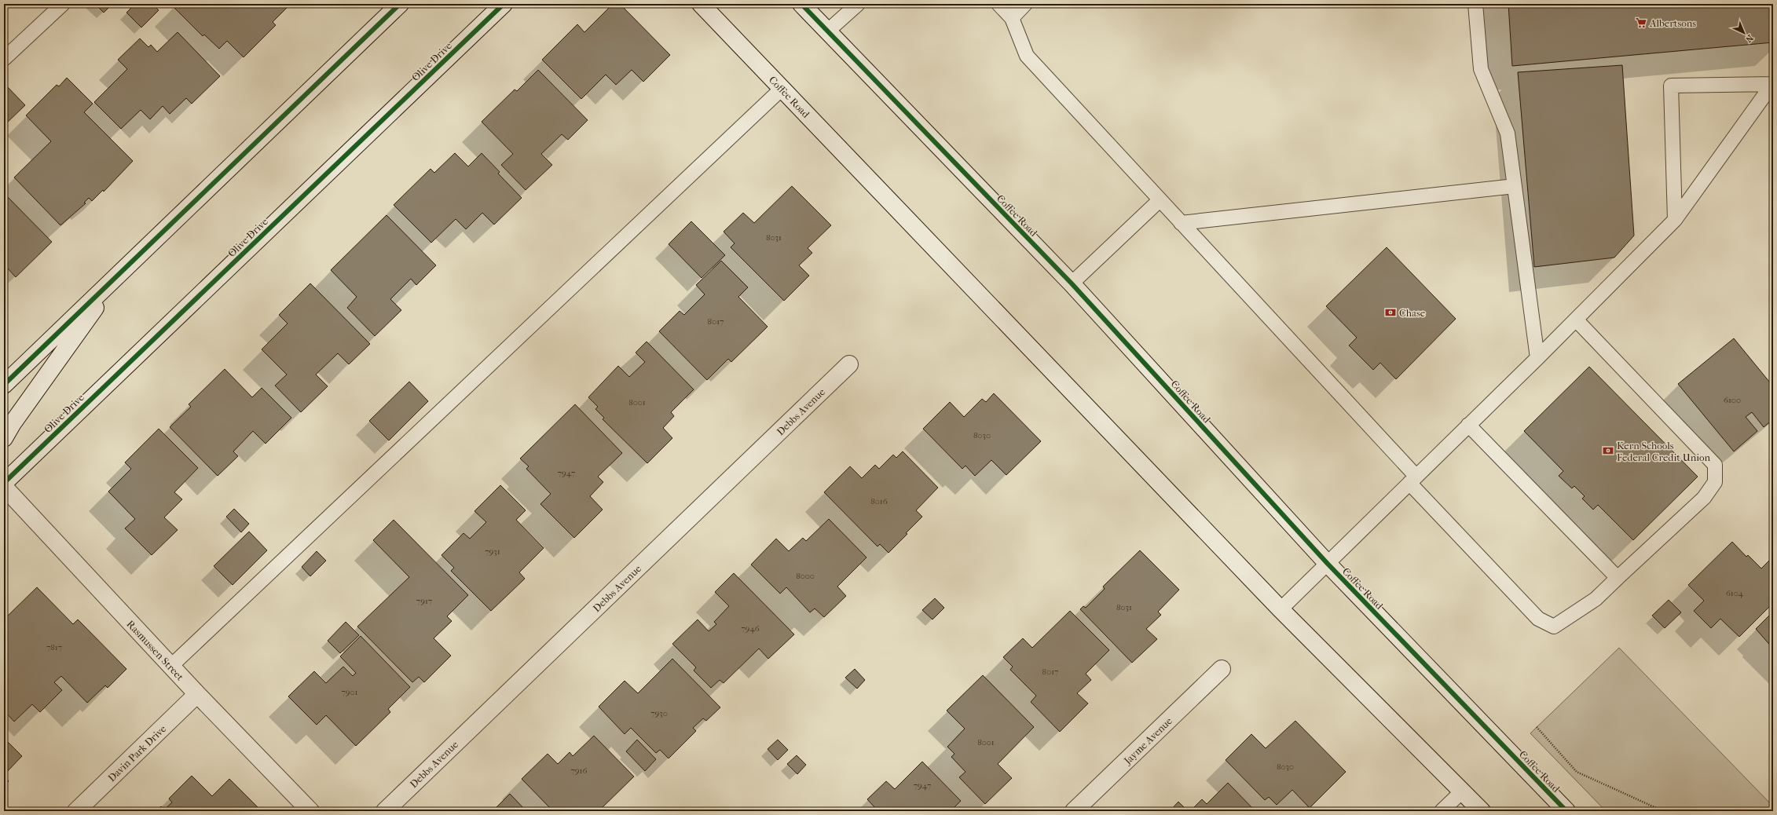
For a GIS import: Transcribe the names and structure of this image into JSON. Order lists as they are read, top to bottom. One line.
{"streets":{"main road":["Olive Drive","Coffee Road","Debbs Avenue","Rasmussen Street","Jayme Avenue","Davin Park Drive"]},"crossings":[["Rasmussen Street","Davin Park Drive"]],"places":{"supermarket":["Albertsons"],"bank":["Chase","Kern Schools Federal Credit Union"]},"house_numbers":["8031","8017","6100","8001","8030","7947","8016","7931","8000","6104","7917","8031","7946","7817","8017","7901","7930","8001","8030","7916","7947"],"north":"bottom right"}
